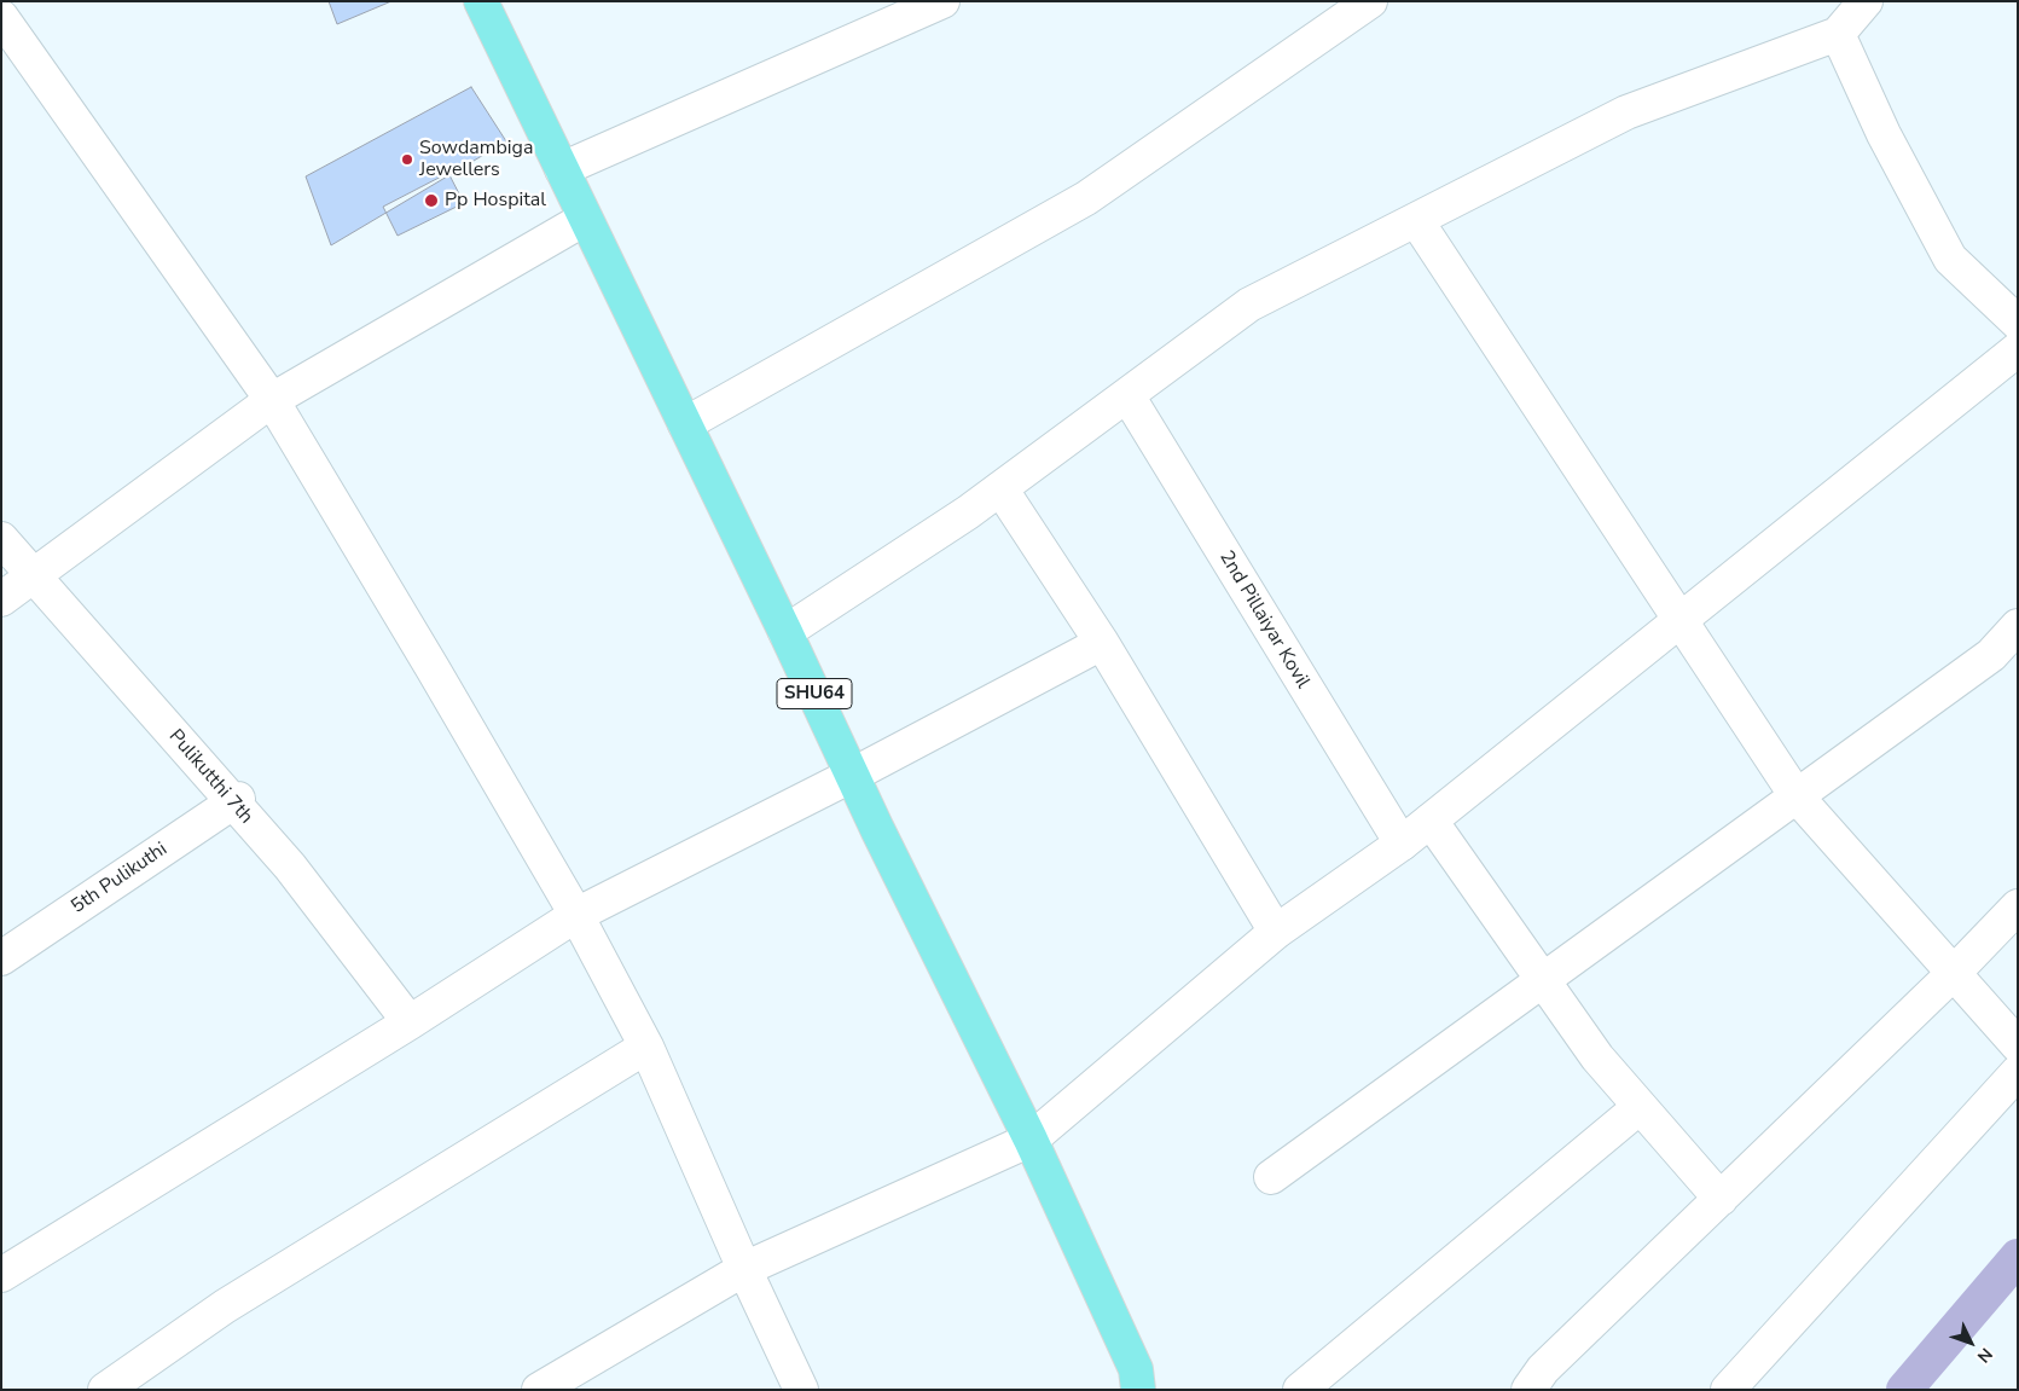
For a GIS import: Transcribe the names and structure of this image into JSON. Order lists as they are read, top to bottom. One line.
{"streets":{"main road":["SHU64"],"street":["2nd Pillaiyar Kovil","Pulikutthi 7th","5th Pulikuthi"]},"crossings":[["Pulikutthi 7th","5th Pulikuthi"]],"places":["Sowdambiga Jewellers","Pp Hospital"],"north":"bottom right"}
